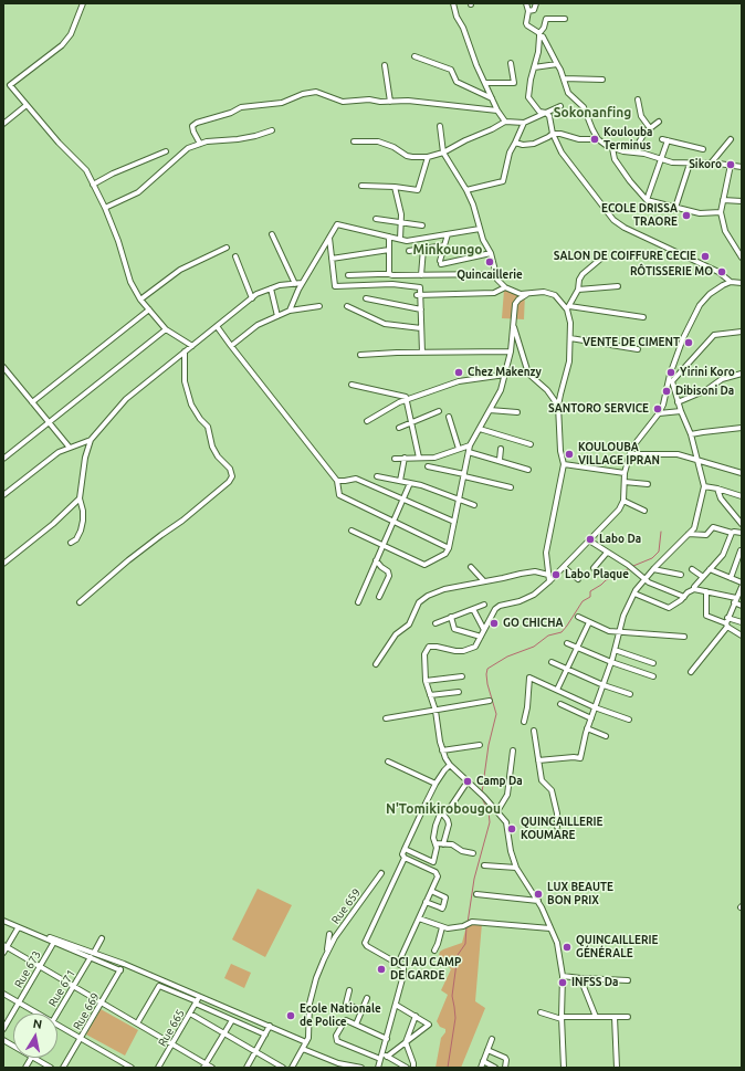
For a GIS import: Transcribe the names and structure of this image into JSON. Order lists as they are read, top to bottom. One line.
{"streets":{"street":["Rue 659","Rue 673","Rue 671","Rue 669","Rue 665"]},"districts":["Sokonanfing","Minkoungo","N'Tomikirobougou"],"places":["Koulouba Terminus","Sikoro","ECOLE DRISSA TRAORE","SALON DE COIFFURE CECIE","Quincaillerie","RÔTISSERIE MO","VENTE DE CIMENT","Chez Makenzy","Yirini Koro","Dibisoni Da","SANTORO SERVICE","KOULOUBA VILLAGE IPRAN","Labo Da","Labo Plaque","GO CHICHA","Camp Da","QUINCAILLERIE KOUMARE","LUX BEAUTE BON PRIX","QUINCAILLERIE GÉNÉRALE","DCI AU CAMP DE GARDE","INFSS Da","Ecole Nationale de Police"],"north":"top"}
